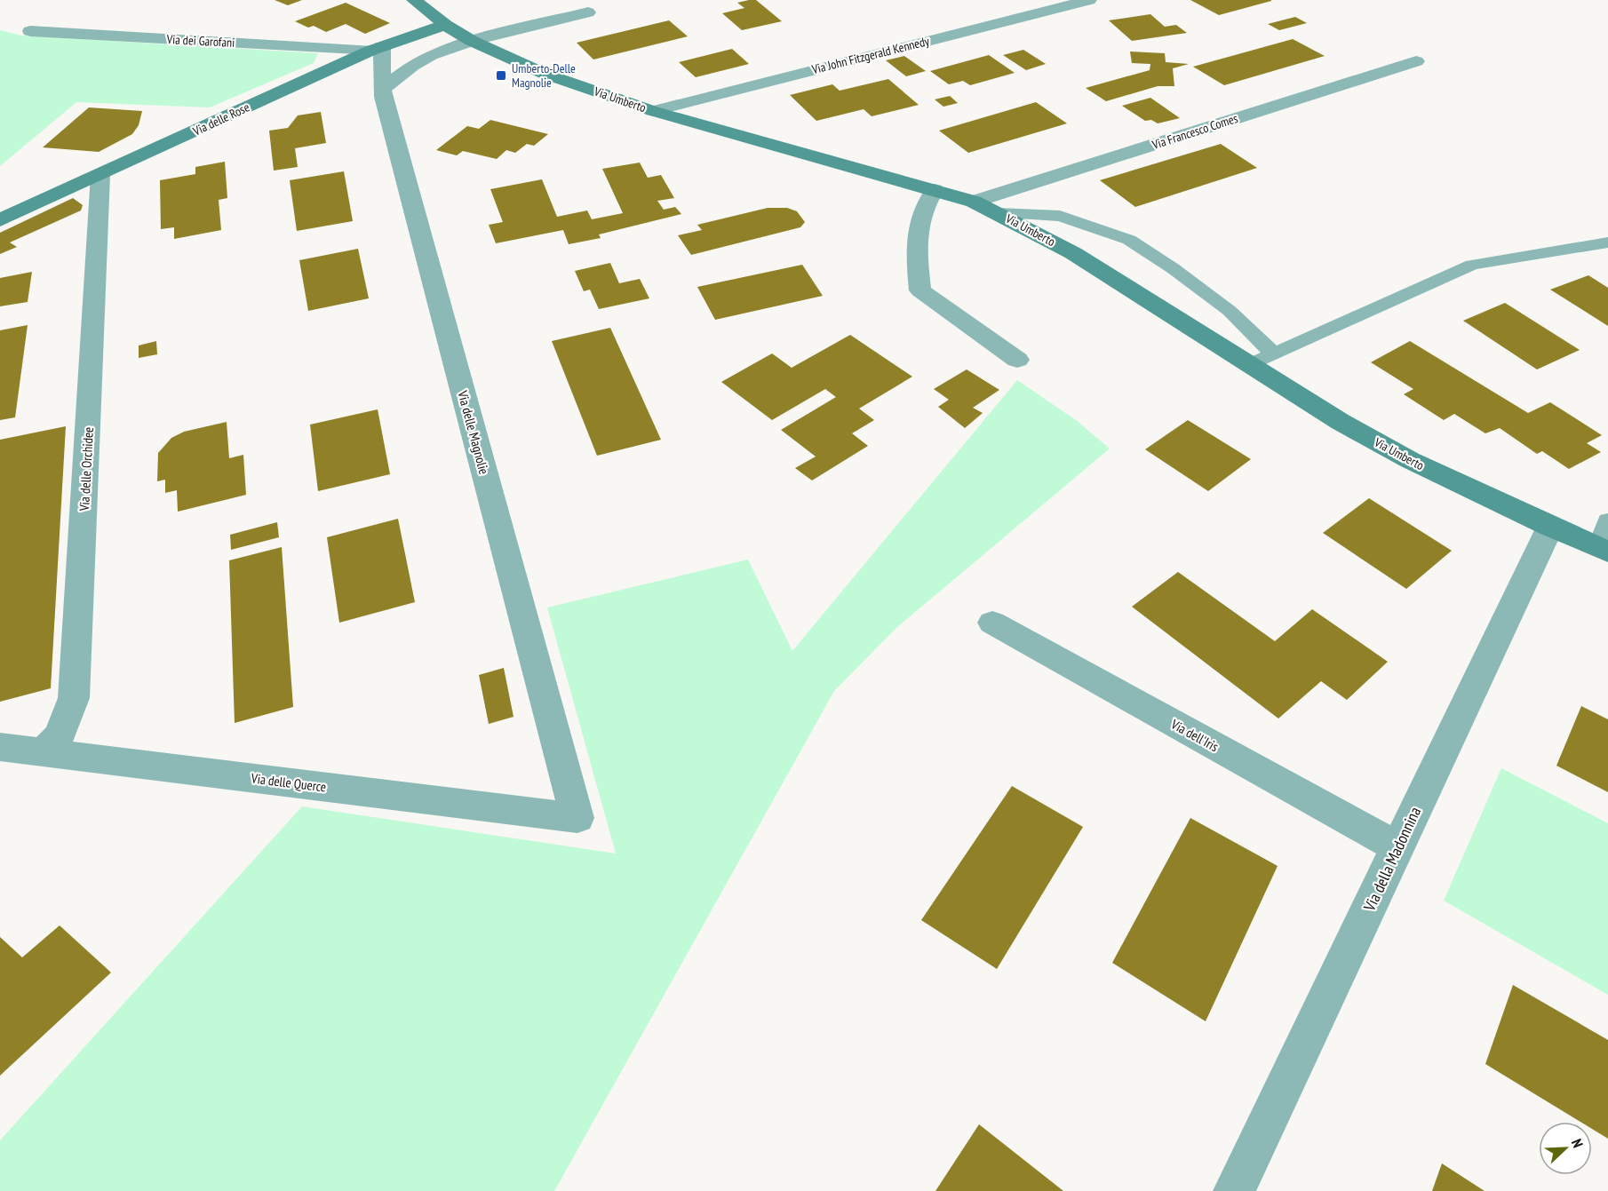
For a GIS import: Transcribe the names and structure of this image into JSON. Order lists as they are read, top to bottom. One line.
{"streets":{"main road":["Via Umberto","Via delle Rose"],"street":["Via dei Garofani","Via John Fitzgerald Kennedy","Via Francesco Comes","Via delle Magnolie","Via delle Orchidee","Via dell'Iris","Via delle Querce","Via della Madonnina"]},"crossings":[["Via dei Garofani","Via delle Rose"],["Via dei Garofani","Via delle Magnolie"],["Via John Fitzgerald Kennedy","Via Umberto"],["Via Umberto","Via delle Rose"],["Via Umberto","Via Francesco Comes"],["Via Umberto","Via della Madonnina"],["Via delle Rose","Via delle Magnolie"],["Via delle Rose","Via delle Orchidee"],["Via delle Magnolie","Via delle Querce"],["Via delle Orchidee","Via delle Querce"],["Via dell'Iris","Via della Madonnina"]],"places":{"transit":["Umberto-Delle Magnolie"]},"north":"top right"}
